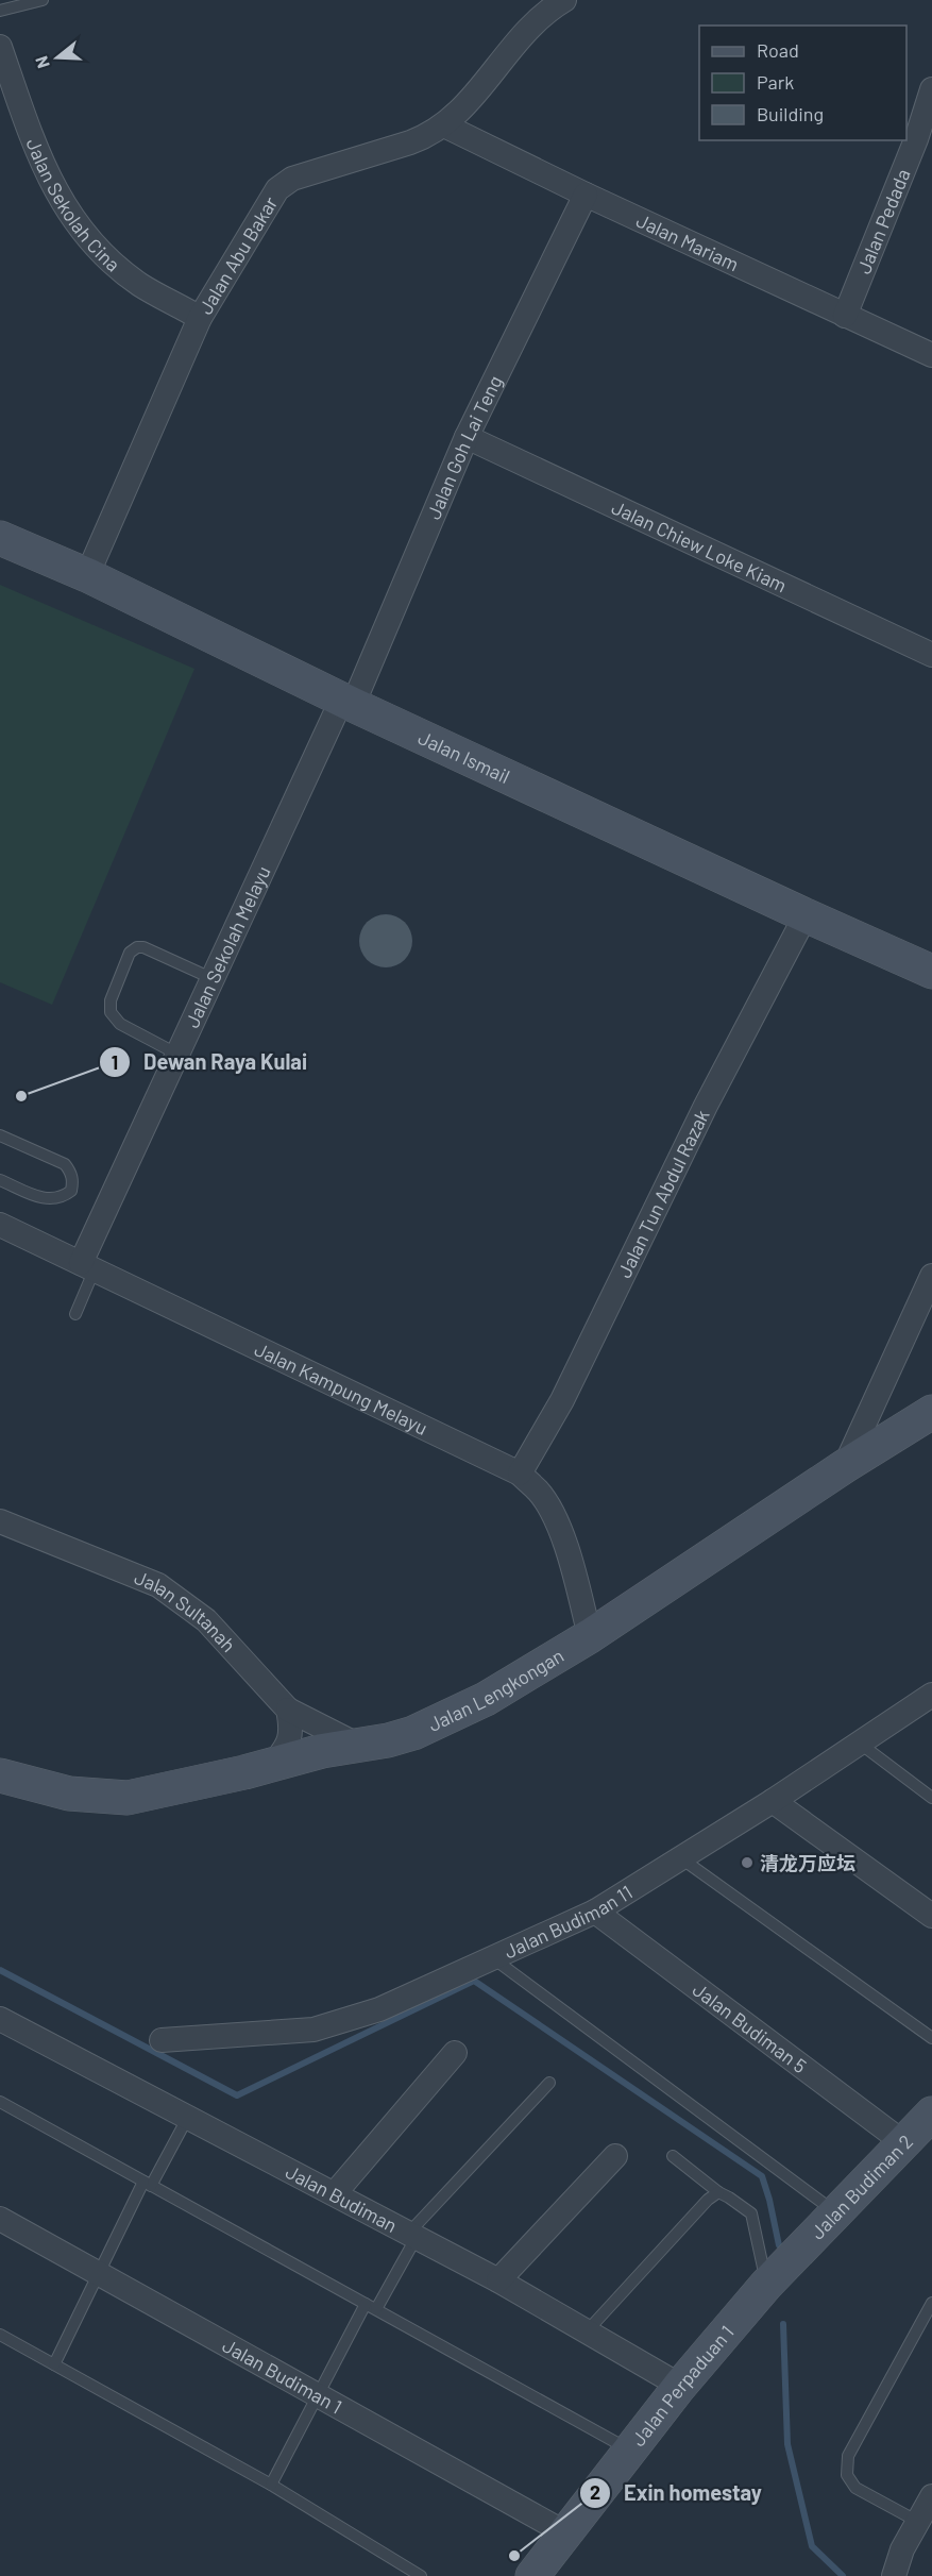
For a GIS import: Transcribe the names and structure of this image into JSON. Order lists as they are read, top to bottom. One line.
{"streets":{"street":["Jalan Sekolah Cina","Jalan Pedada","Jalan Mariam","Jalan Abu Bakar","Jalan Goh Lai Teng","Jalan Chiew Loke Kiam","Jalan Ismail","Jalan Sekolah Melayu","Jalan Tun Abdul Razak","Jalan Kampung Melayu","Jalan Sultanah","Jalan Lengkongan","Jalan Budiman 11","Jalan Budiman 5","Jalan Budiman 2","Jalan Budiman","Jalan Budiman 1","Jalan Perpaduan 1"]},"crossings":[["Jalan Sekolah Cina","Jalan Abu Bakar"],["Jalan Pedada","Jalan Mariam"],["Jalan Mariam","Jalan Abu Bakar"],["Jalan Mariam","Jalan Goh Lai Teng"],["Jalan Abu Bakar","Jalan Ismail"],["Jalan Goh Lai Teng","Jalan Chiew Loke Kiam"],["Jalan Goh Lai Teng","Jalan Ismail"],["Jalan Goh Lai Teng","Jalan Sekolah Melayu"],["Jalan Ismail","Jalan Sekolah Melayu"],["Jalan Ismail","Jalan Tun Abdul Razak"],["Jalan Sekolah Melayu","Jalan Kampung Melayu"],["Jalan Tun Abdul Razak","Jalan Kampung Melayu"],["Jalan Kampung Melayu","Jalan Lengkongan"],["Jalan Budiman 11","Jalan Budiman 5"],["Jalan Budiman 5","Jalan Budiman 2"],["Jalan Budiman 2","Jalan Perpaduan 1"],["Jalan Budiman","Jalan Perpaduan 1"],["Jalan Budiman 1","Jalan Perpaduan 1"]],"places":["Dewan Raya Kulai","清龙万应坛","Exin homestay"],"legend":["Road","Park","Building"],"north":"left"}
